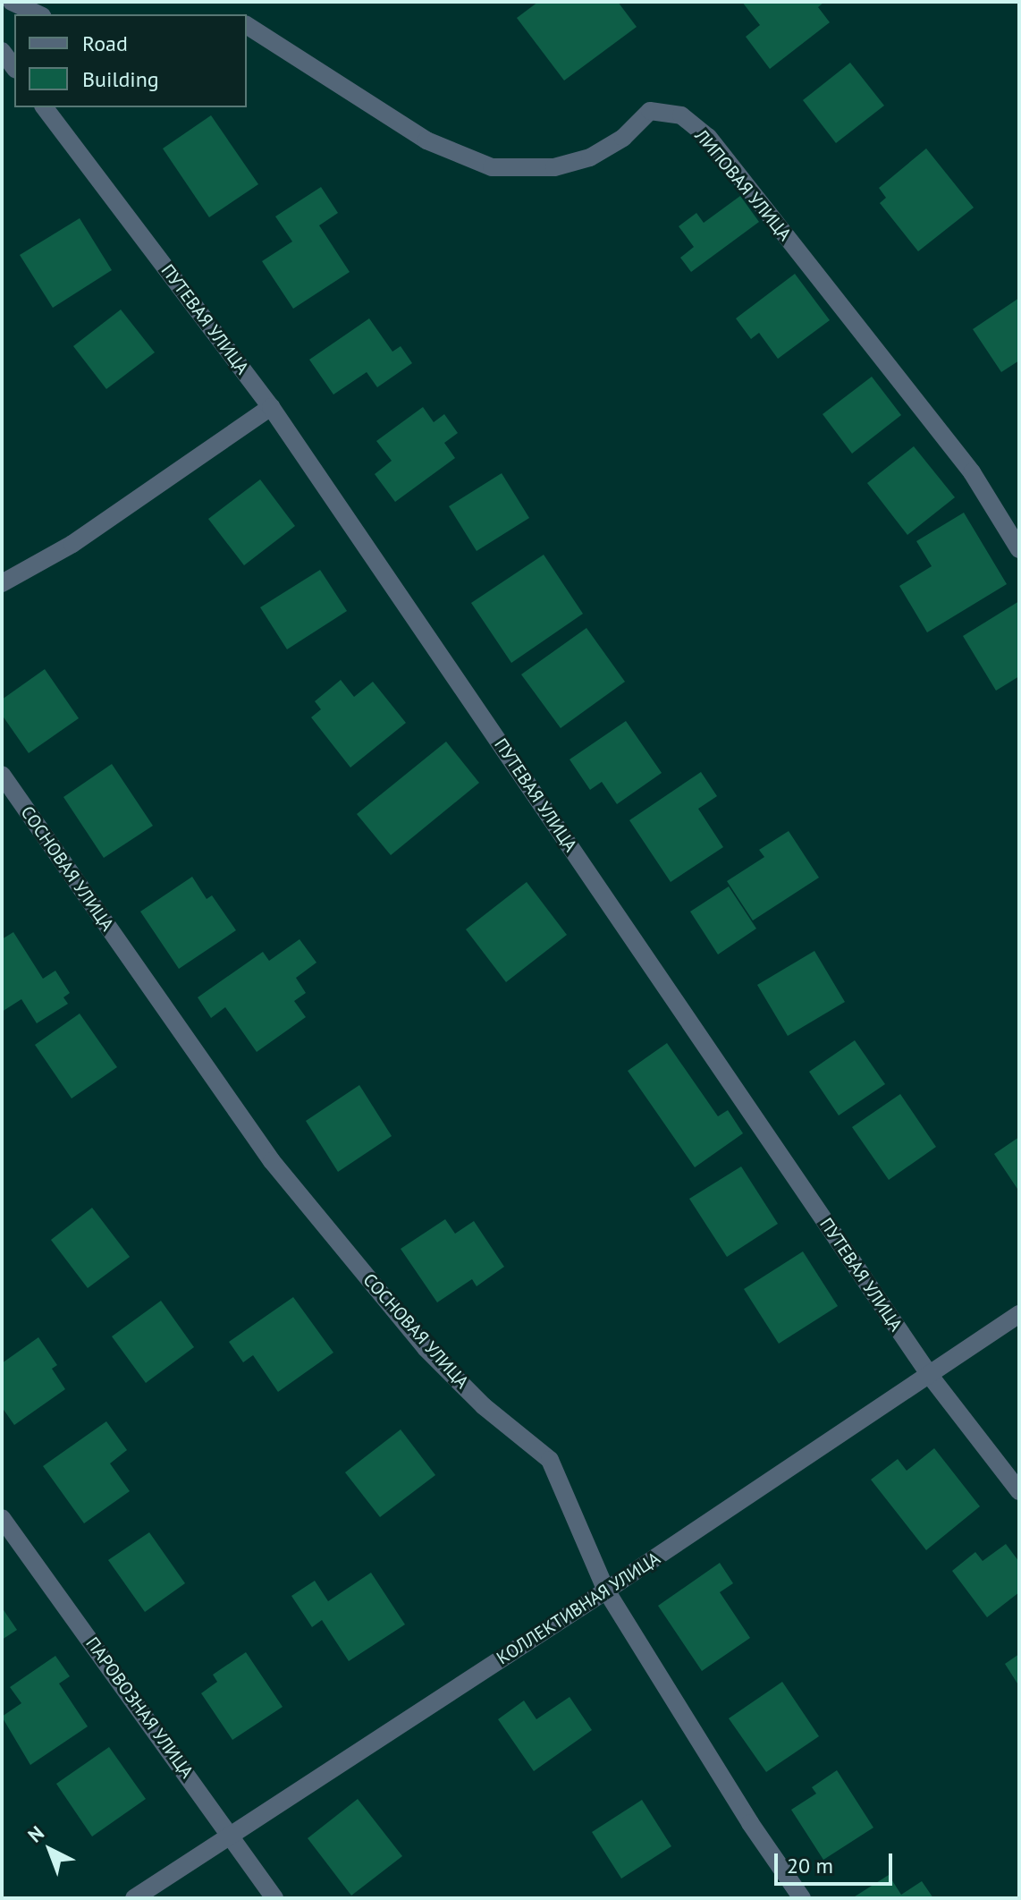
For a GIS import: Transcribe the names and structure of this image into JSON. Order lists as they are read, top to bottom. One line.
{"streets":{"street":["ЛИПОВАЯ УЛИЦА","ПУТЕВАЯ УЛИЦА","СОСНОВАЯ УЛИЦА","КОЛЛЕКТИВНАЯ УЛИЦА","ПАРОВОЗНАЯ УЛИЦА"]},"crossings":[["ПУТЕВАЯ УЛИЦА","КОЛЛЕКТИВНАЯ УЛИЦА"],["СОСНОВАЯ УЛИЦА","КОЛЛЕКТИВНАЯ УЛИЦА"],["КОЛЛЕКТИВНАЯ УЛИЦА","ПАРОВОЗНАЯ УЛИЦА"]],"legend":["Road","Building"],"scale_bar":"20 m","north":"top left"}
